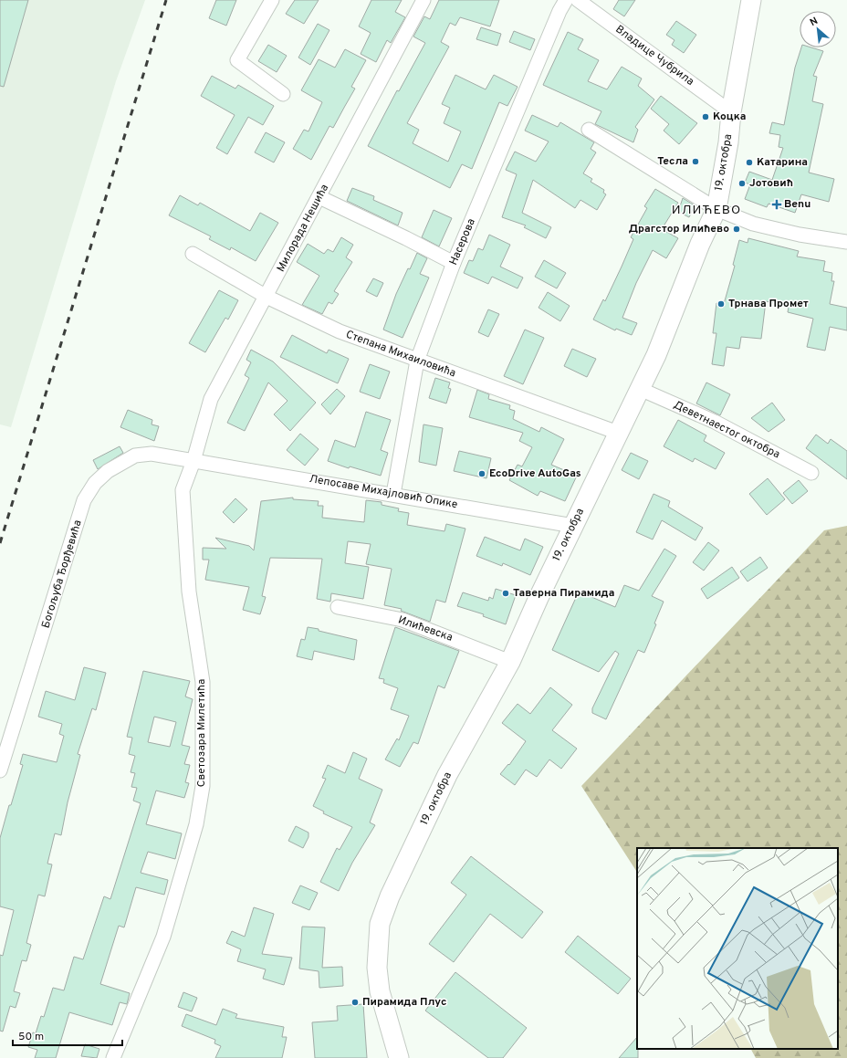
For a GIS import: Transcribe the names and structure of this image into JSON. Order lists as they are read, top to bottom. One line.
{"streets":{"street":["Владице Чубрила","19. октобра","Милорада Нешића","Насерова","Степана Михаиловића","Деветнаестог октобра","Лепосаве Михајловић Опике","Богољуба Ђорђевића","Илићевска","Светозара Милетића"]},"crossings":[["Владице Чубрила","19. октобра"],["19. октобра","Степана Михаиловића"],["19. октобра","Деветнаестог октобра"],["19. октобра","Лепосаве Михајловић Опике"],["19. октобра","Илићевска"],["Милорада Нешића","Степана Михаиловића"],["Милорада Нешића","Лепосаве Михајловић Опике"],["Милорада Нешића","Богољуба Ђорђевића"],["Милорада Нешића","Светозара Милетића"],["Насерова","Степана Михаиловића"],["Насерова","Лепосаве Михајловић Опике"],["Лепосаве Михајловић Опике","Богољуба Ђорђевића"],["Лепосаве Михајловић Опике","Светозара Милетића"],["Богољуба Ђорђевића","Светозара Милетића"]],"districts":["ИЛИЋЕВО"],"places":{"other":["Коцка","Тесла","Катарина","Јотовић","Драгстор Илићево","Трнава Промет","EcoDrive AutoGas","Таверна Пирамида","Пирамида Плус"],"health":["Benu"]},"scale_bar":"50 m","north":"top left"}
